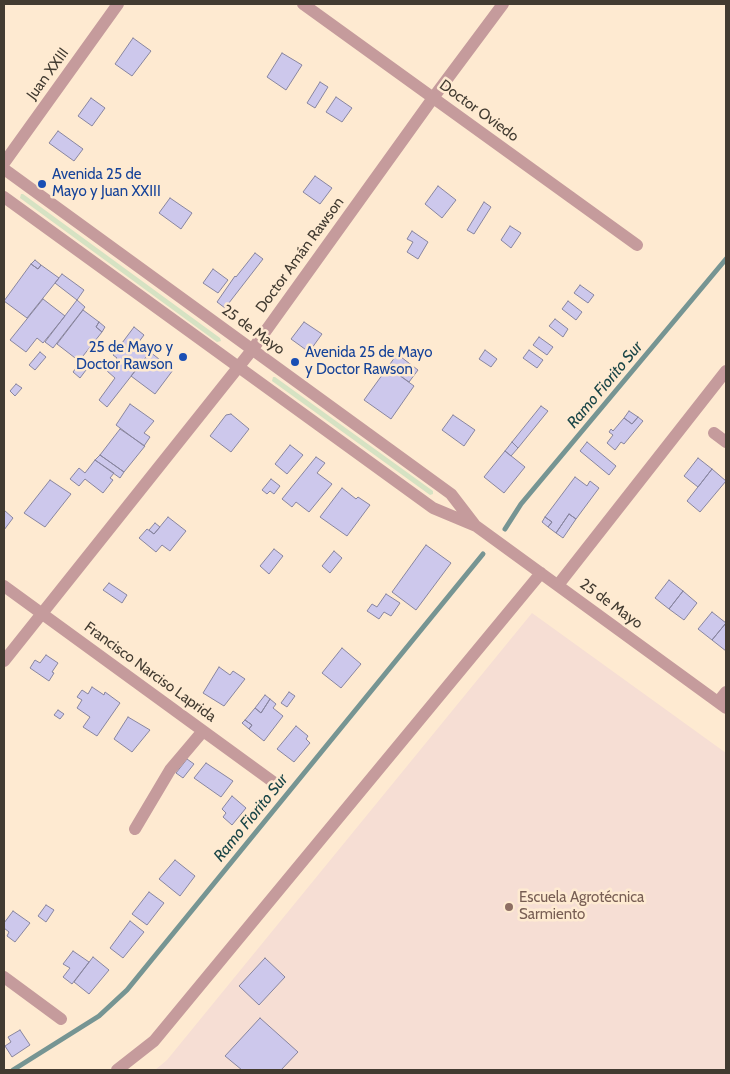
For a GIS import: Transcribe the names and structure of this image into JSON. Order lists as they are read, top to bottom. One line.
{"streets":{"street":["Juan XXIII","Doctor Oviedo","Doctor Amán Rawson","25 de Mayo","Francisco Narciso Laprida"]},"crossings":[["Doctor Oviedo","Doctor Amán Rawson"],["Doctor Amán Rawson","25 de Mayo"],["Doctor Amán Rawson","Francisco Narciso Laprida"]],"water":["Ramo Fiorito Sur"],"places":["Avenida 25 de Mayo y Juan XXIII","25 de Mayo y Doctor Rawson","Avenida 25 de Mayo y Doctor Rawson","Escuela Agrotécnica Sarmiento"]}
